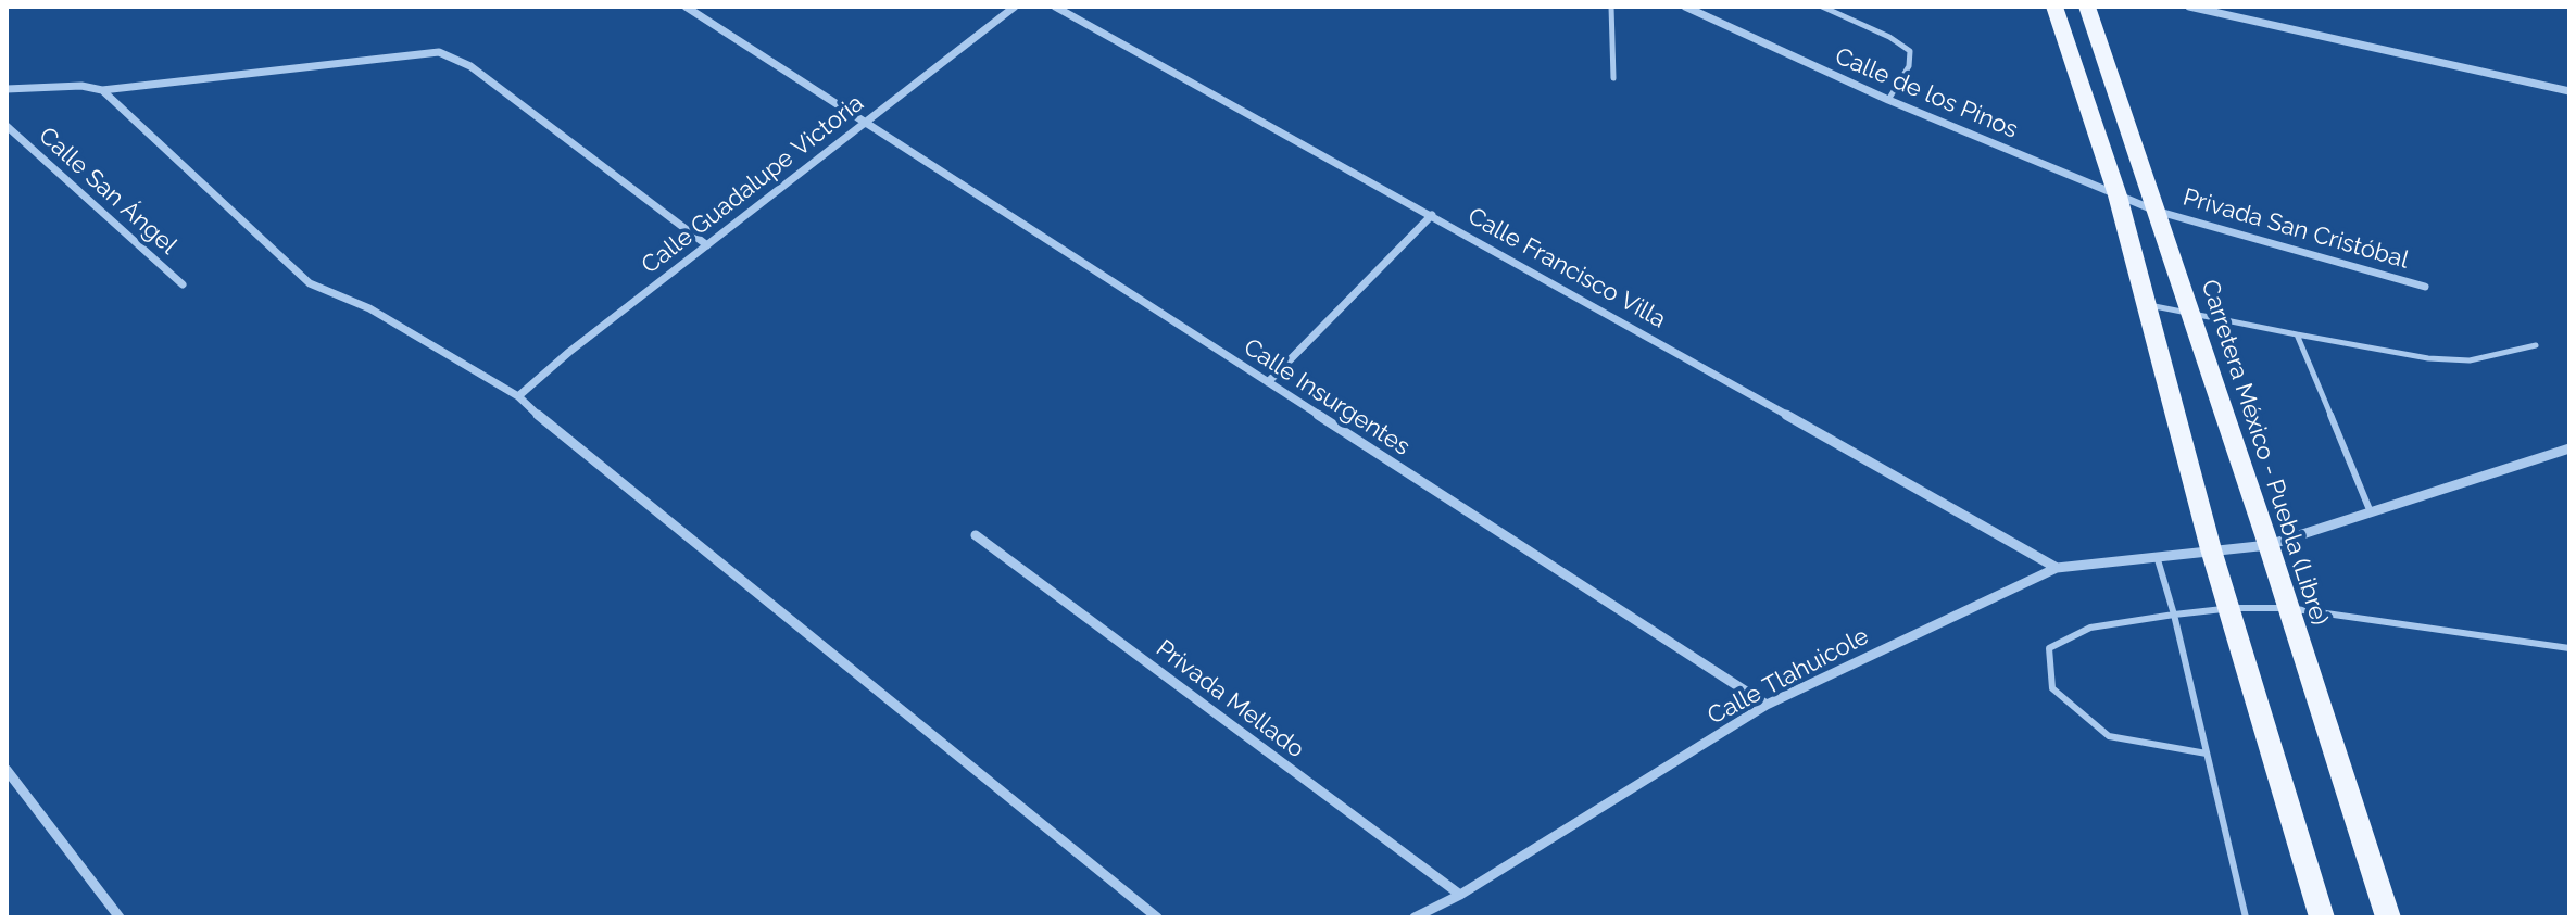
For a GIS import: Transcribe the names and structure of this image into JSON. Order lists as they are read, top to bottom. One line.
{"streets":{"main road":["Carretera México - Puebla (Libre)"],"street":["Calle de los Pinos","Calle Guadalupe Victoria","Calle San Ángel","Privada San Cristóbal","Calle Francisco Villa","Calle Insurgentes","Calle Tlahuicole","Privada Mellado"]},"crossings":[["Calle de los Pinos","Privada San Cristóbal"],["Calle de los Pinos","Carretera México - Puebla (Libre)"],["Calle Guadalupe Victoria","Calle Insurgentes"],["Privada San Cristóbal","Carretera México - Puebla (Libre)"],["Calle Francisco Villa","Calle Tlahuicole"],["Calle Insurgentes","Calle Tlahuicole"],["Carretera México - Puebla (Libre)","Calle Tlahuicole"],["Calle Tlahuicole","Privada Mellado"]]}
